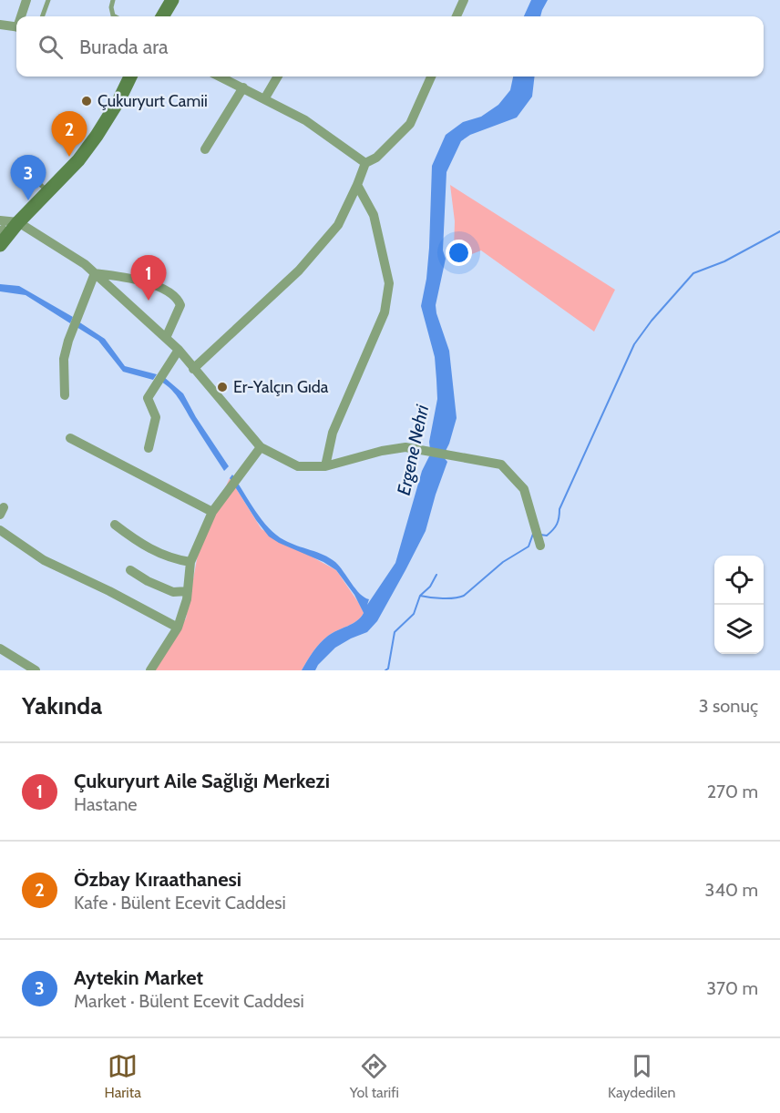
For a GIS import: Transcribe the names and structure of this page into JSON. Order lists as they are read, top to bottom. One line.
{"water":["Ergene Nehri"],"places":["Çukuryurt Camii","Er-Yalçın Gıda"],"page":{"search":"Burada ara","pins":["2","3","1"],"heading":["Yakında","3 sonuç"],"list":[{"mark":"1","name":"Çukuryurt Aile Sağlığı Merkezi","note":"Hastane","value":"270 m"},{"mark":"2","name":"Özbay Kıraathanesi","note":"Kafe · Bülent Ecevit Caddesi","value":"340 m"},{"mark":"3","name":"Aytekin Market","note":"Market · Bülent Ecevit Caddesi","value":"370 m"}],"nav":["Harita","Yol tarifi","Kaydedilen"]}}
